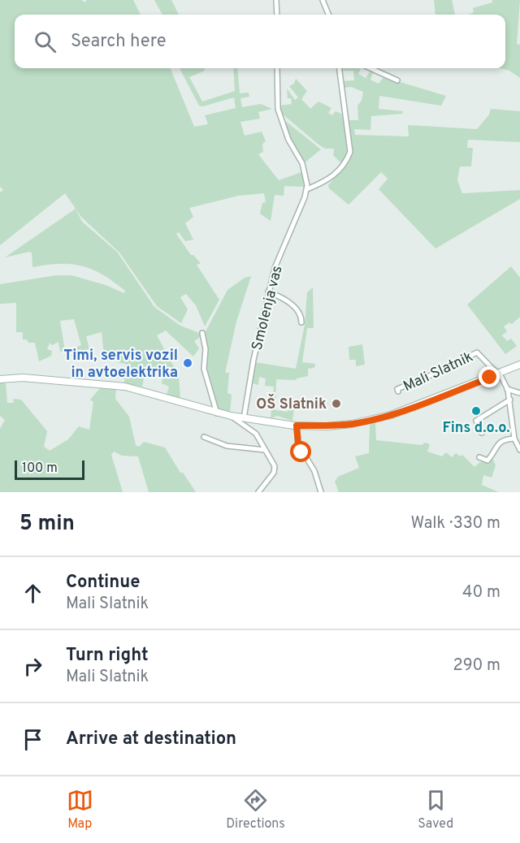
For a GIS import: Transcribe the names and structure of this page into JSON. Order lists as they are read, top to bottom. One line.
{"streets":{"main road":["Mali Slatnik"],"street":["Smolenja vas"]},"crossings":[["Smolenja vas","Mali Slatnik"]],"places":["Timi, servis vozil in avtoelektrika","OŠ Slatnik","Fins d.o.o."],"scale_bar":"100 m","page":{"search":"Search here","scale":"100 m","heading":["5 min","Walk · 330 m"],"list":[["Continue","Mali Slatnik","40 m"],["Turn right","Mali Slatnik","290 m"],"Arrive at destination"],"nav":["Map","Directions","Saved"]}}
